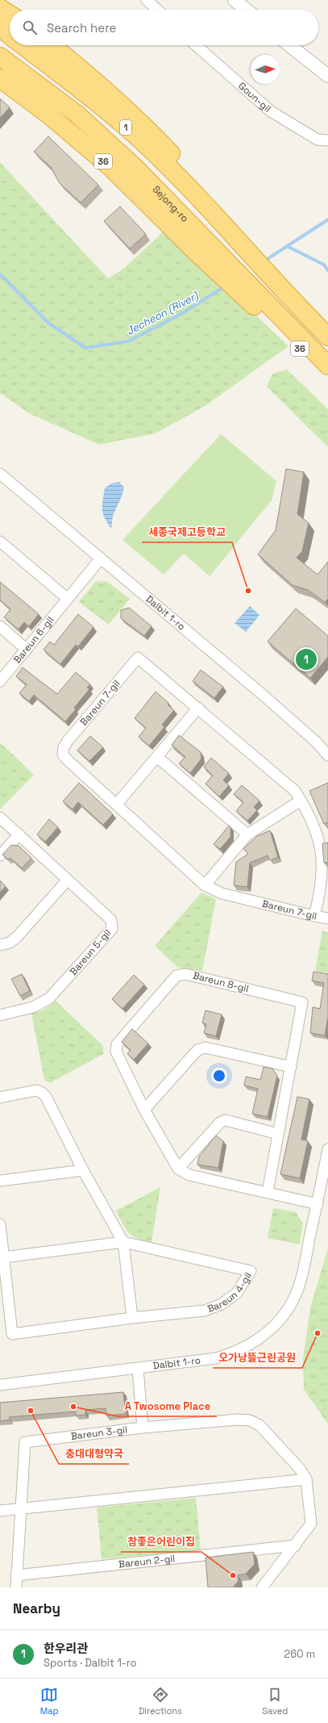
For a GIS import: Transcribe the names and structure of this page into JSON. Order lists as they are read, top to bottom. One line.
{"streets":{"highway":["1","36","Sejong-ro"],"street":["Goun-gil","Dalbit 1-ro","Bareun 6-gil","Bareun 7-gil","Bareun 5-gil","Bareun 8-gil","Bareun 4-gil","Bareun 3-gil","Bareun 2-gil"]},"crossings":[["36","Sejong-ro"],["Dalbit 1-ro","Bareun 6-gil"],["Bareun 3-gil","Bareun 2-gil"]],"water":["Jecheon (River)"],"places":["세종국제고등학교","오가낭뜰근린공원","A Twosome Place","충대대형약국","참좋은어린이집"],"north":"right","page":{"search":"Search here","pins":"1","heading":"Nearby","list":[{"mark":"1","name":"한우리관","note":"Sports · Dalbit 1-ro","value":"260 m"}],"nav":["Map","Directions","Saved"]}}
